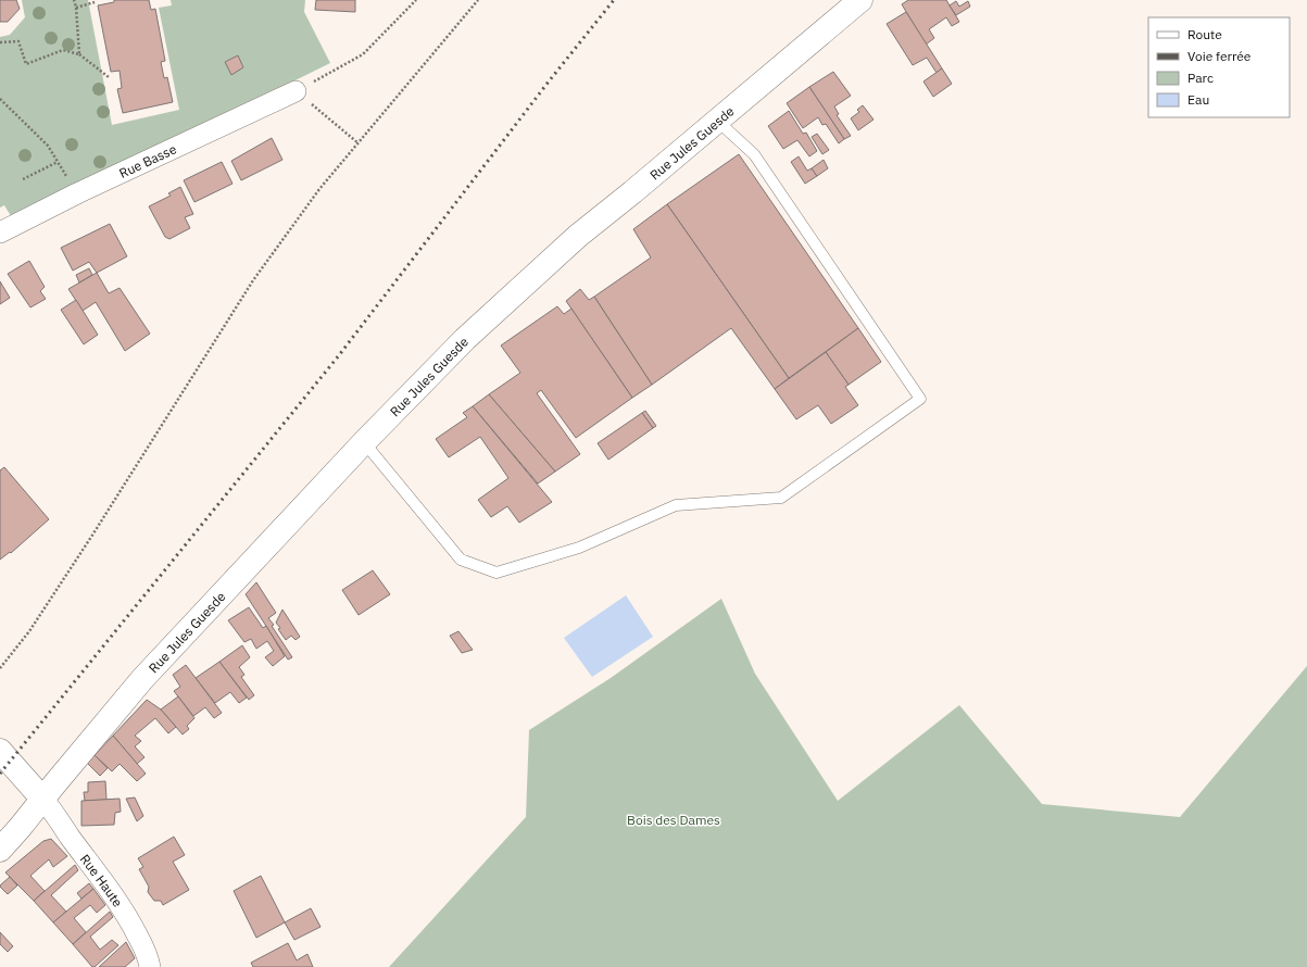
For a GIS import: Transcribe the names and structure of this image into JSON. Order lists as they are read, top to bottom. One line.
{"streets":{"street":["Rue Jules Guesde","Rue Basse","Rue Haute"]},"crossings":[["Rue Jules Guesde","Rue Haute"]],"parks":["Bois des Dames"],"legend":["Route","Voie ferrée","Parc","Eau"]}
